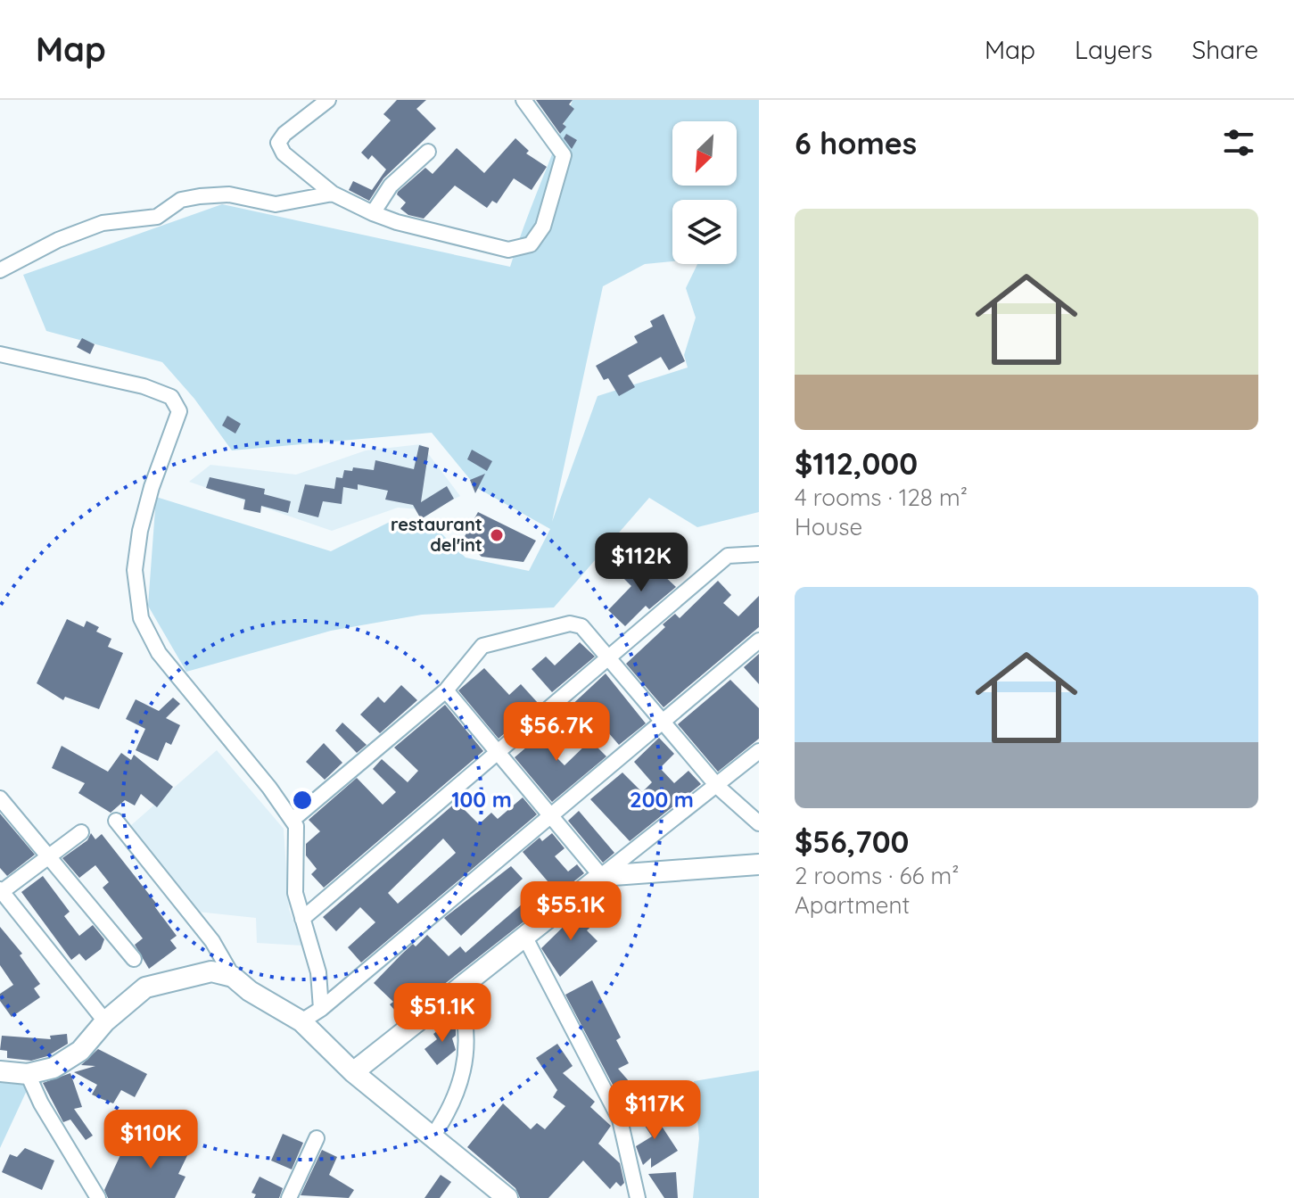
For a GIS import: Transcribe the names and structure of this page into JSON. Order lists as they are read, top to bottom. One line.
{"places":["restaurant del'int"],"north":"bottom left","page":{"header":"Map","nav":["Map","Layers","Share"],"heading":"6 homes","list":[{"name":"$112,000","note":"4 rooms · 128 m² · House"},{"name":"$56,700","note":"2 rooms · 66 m² · Apartment"}],"price":["$112K","$56.7K","$55.1K","$51.1K","$117K","$110K"]},"rings":["100 m","200 m"]}
